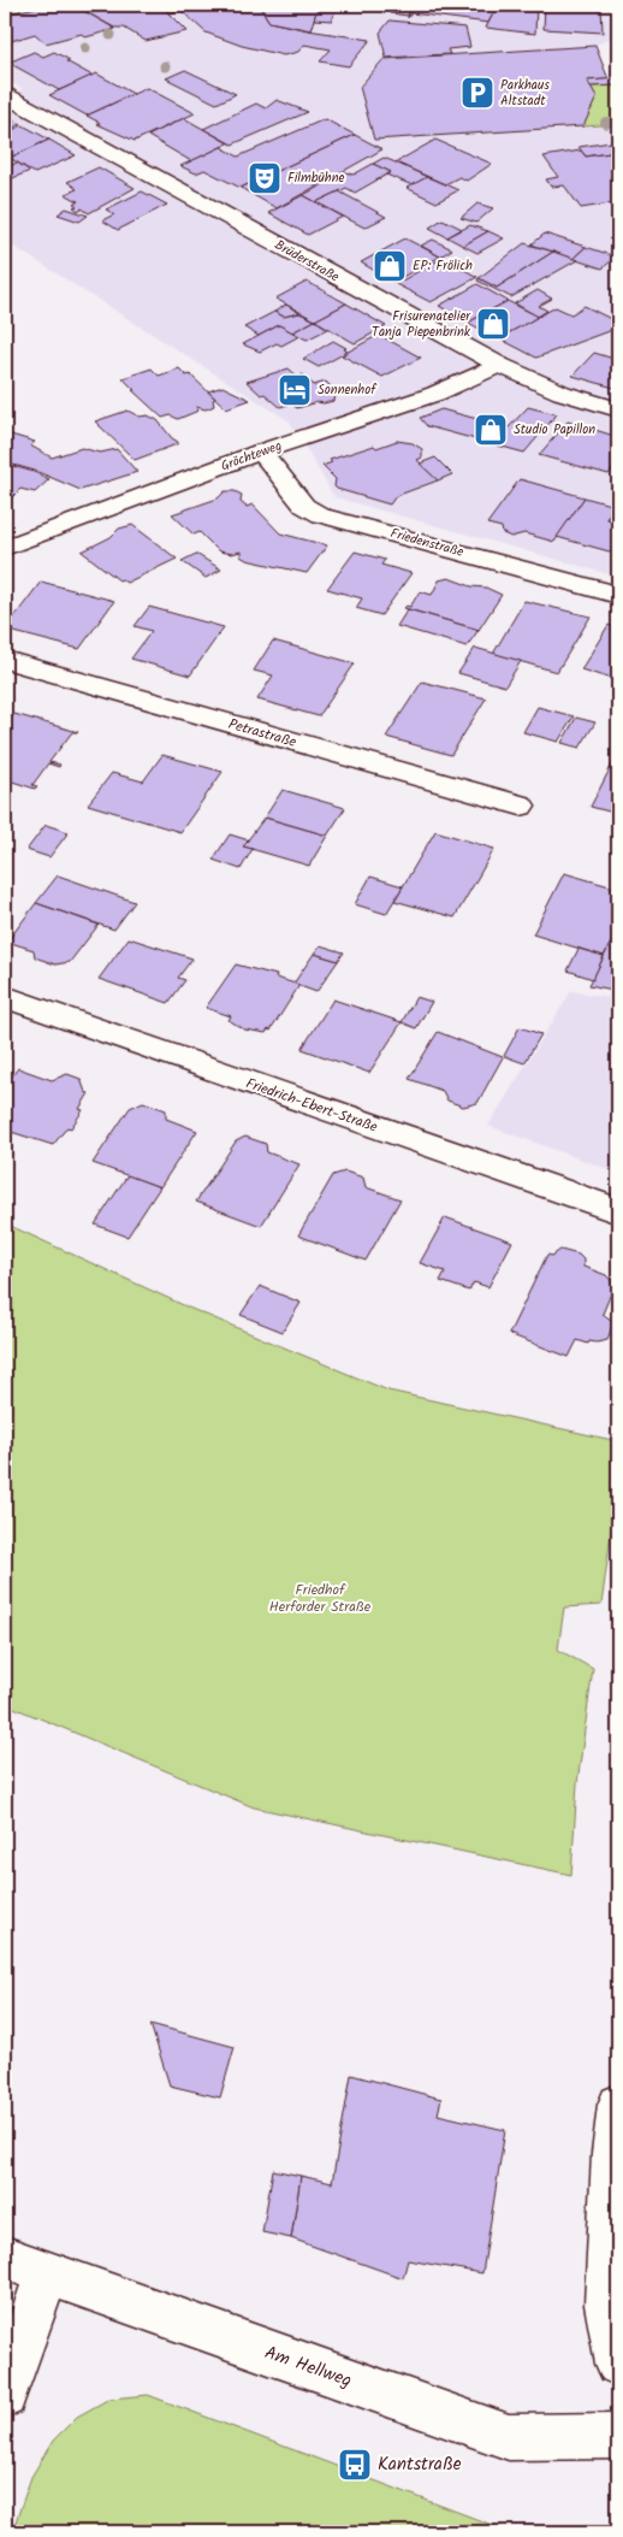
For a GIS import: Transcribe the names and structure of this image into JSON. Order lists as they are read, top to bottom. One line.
{"streets":{"street":["Brüderstraße","Gröchteweg","Friedenstraße","Petrastraße","Friedrich-Ebert-Straße","Am Hellweg"]},"crossings":[["Brüderstraße","Gröchteweg"],["Gröchteweg","Friedenstraße"]],"parks":["Friedhof Herforder Straße"],"places":{"parking":["Parkhaus Altstadt"],"theatre":["Filmbühne"],"shop":["EP: Frölich","Frisurenatelier Tanja Piepenbrink","Studio Papillon"],"hotel":["Sonnenhof"],"bus stop":["Kantstraße"]}}
